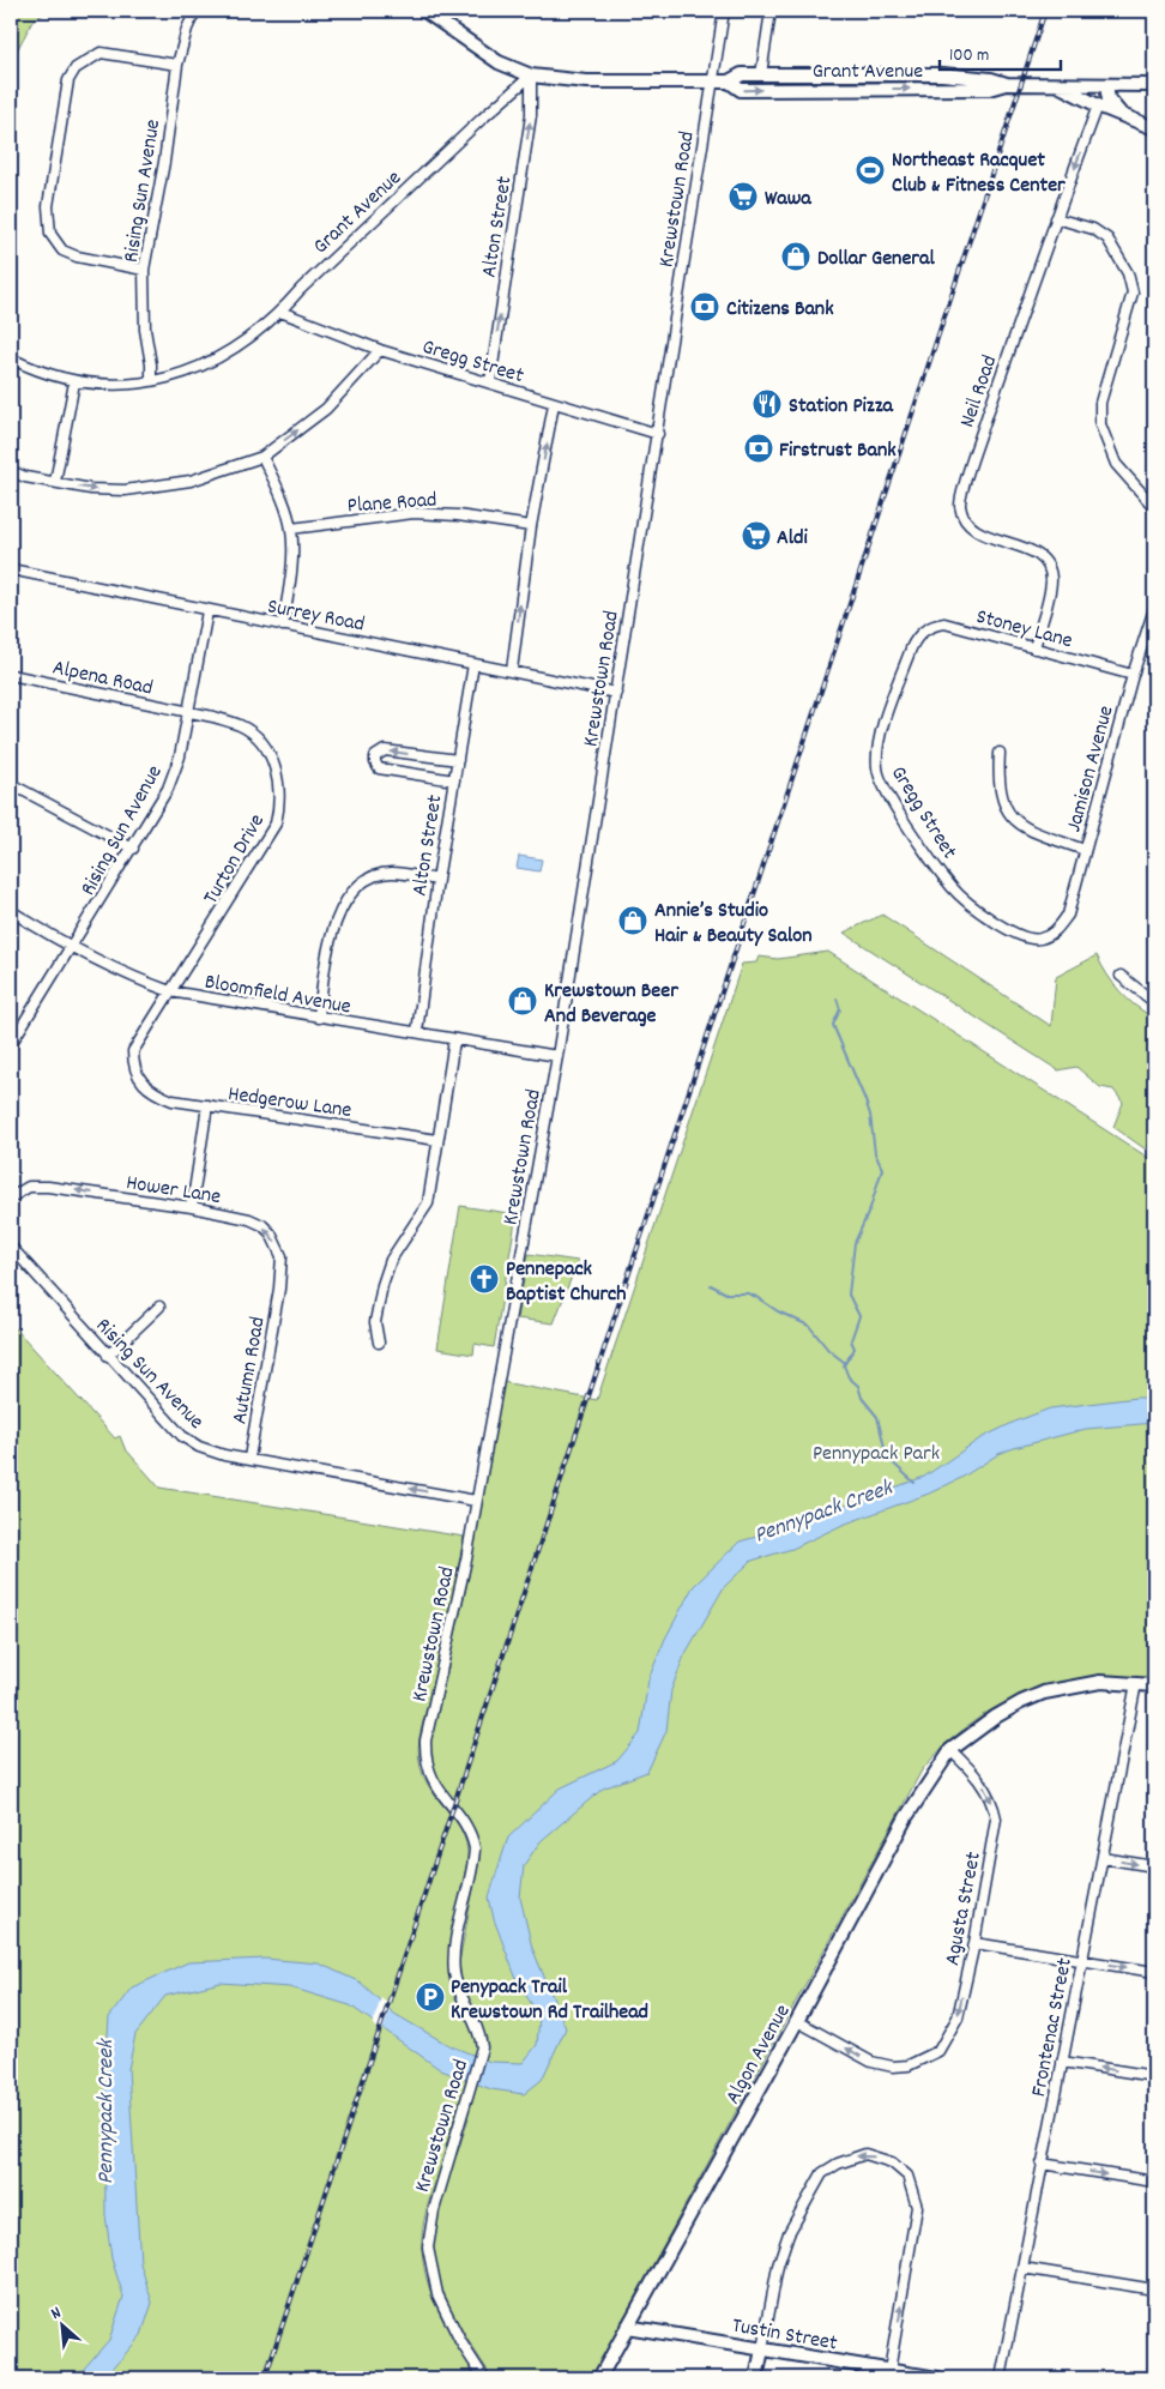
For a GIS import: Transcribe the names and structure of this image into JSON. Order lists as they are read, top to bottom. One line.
{"streets":{"street":["Grant Avenue","Rising Sun Avenue","Krewstown Road","Alton Street","Gregg Street","Neil Road","Plane Road","Surrey Road","Stoney Lane","Alpena Road","Jamison Avenue","Turton Drive","Bloomfield Avenue","Hedgerow Lane","Hower Lane","Autumn Road","Agusta Street","Frontenac Street","Algon Avenue","Tustin Street"]},"crossings":[["Grant Avenue","Rising Sun Avenue"],["Grant Avenue","Krewstown Road"],["Grant Avenue","Alton Street"],["Grant Avenue","Gregg Street"],["Rising Sun Avenue","Krewstown Road"],["Rising Sun Avenue","Surrey Road"],["Rising Sun Avenue","Alpena Road"],["Rising Sun Avenue","Turton Drive"],["Rising Sun Avenue","Bloomfield Avenue"],["Rising Sun Avenue","Autumn Road"],["Krewstown Road","Gregg Street"],["Krewstown Road","Surrey Road"],["Krewstown Road","Bloomfield Avenue"],["Alton Street","Gregg Street"],["Alton Street","Surrey Road"],["Alton Street","Bloomfield Avenue"],["Gregg Street","Stoney Lane"],["Gregg Street","Jamison Avenue"],["Neil Road","Stoney Lane"],["Stoney Lane","Jamison Avenue"],["Alpena Road","Turton Drive"],["Turton Drive","Bloomfield Avenue"],["Turton Drive","Hedgerow Lane"],["Hower Lane","Autumn Road"],["Agusta Street","Algon Avenue"],["Algon Avenue","Tustin Street"]],"one_way":["Alton Street","Hower Lane"],"water":["Pennypack Creek"],"parks":["Pennypack Park"],"places":{"sports":["Northeast Racquet Club & Fitness Center"],"supermarket":["Wawa","Aldi"],"shop":["Dollar General","Annie’s Studio Hair & Beauty Salon","Krewstown Beer And Beverage"],"bank":["Citizens Bank","Firstrust Bank"],"restaurant":["Station Pizza"],"church":["Pennepack Baptist Church"],"parking":["Penypack Trail Krewstown Rd Trailhead"]},"scale_bar":"100 m","north":"top left"}
